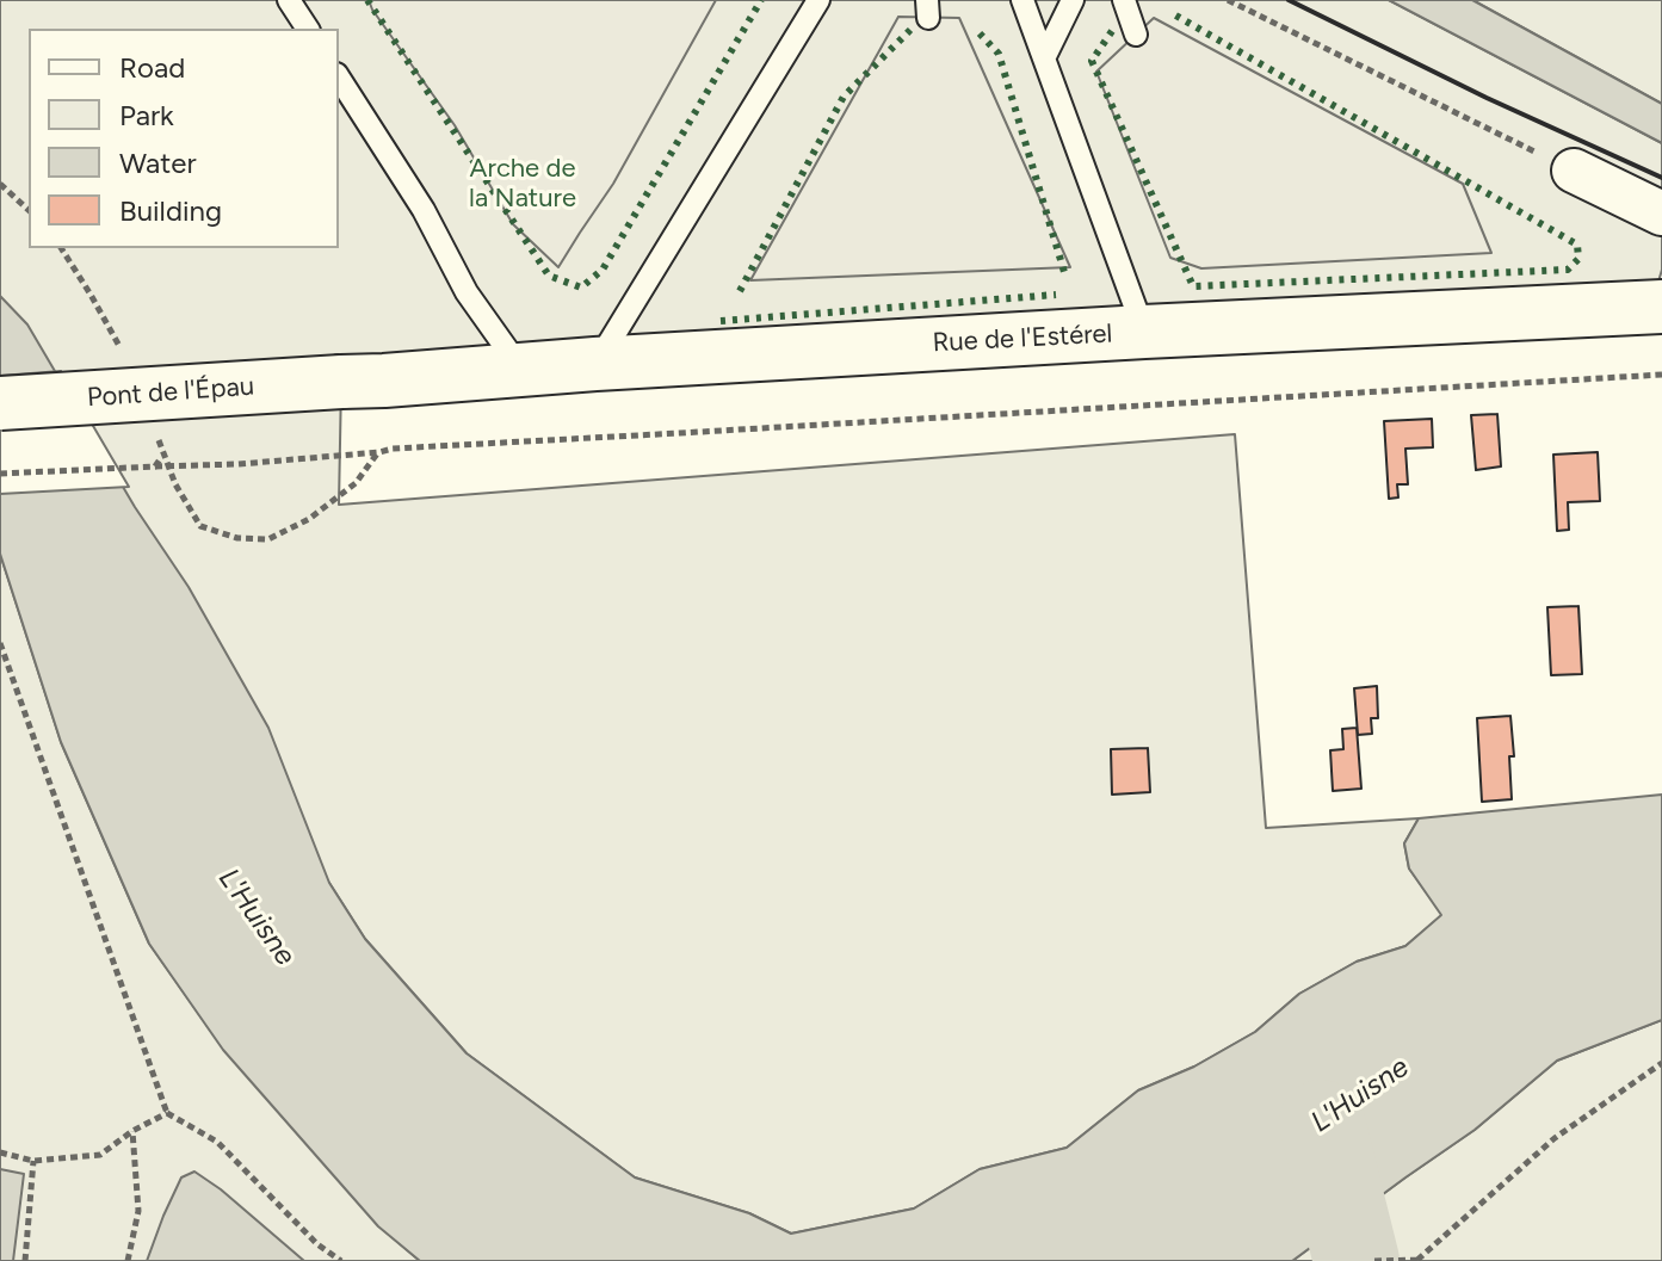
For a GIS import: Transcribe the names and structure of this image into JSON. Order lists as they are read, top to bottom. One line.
{"streets":{"street":["Rue de l'Estérel","Pont de l'Épau"]},"crossings":[["Rue de l'Estérel","Pont de l'Épau"]],"water":["L'Huisne"],"parks":["Arche de la Nature"],"legend":["Road","Park","Water","Building"]}
